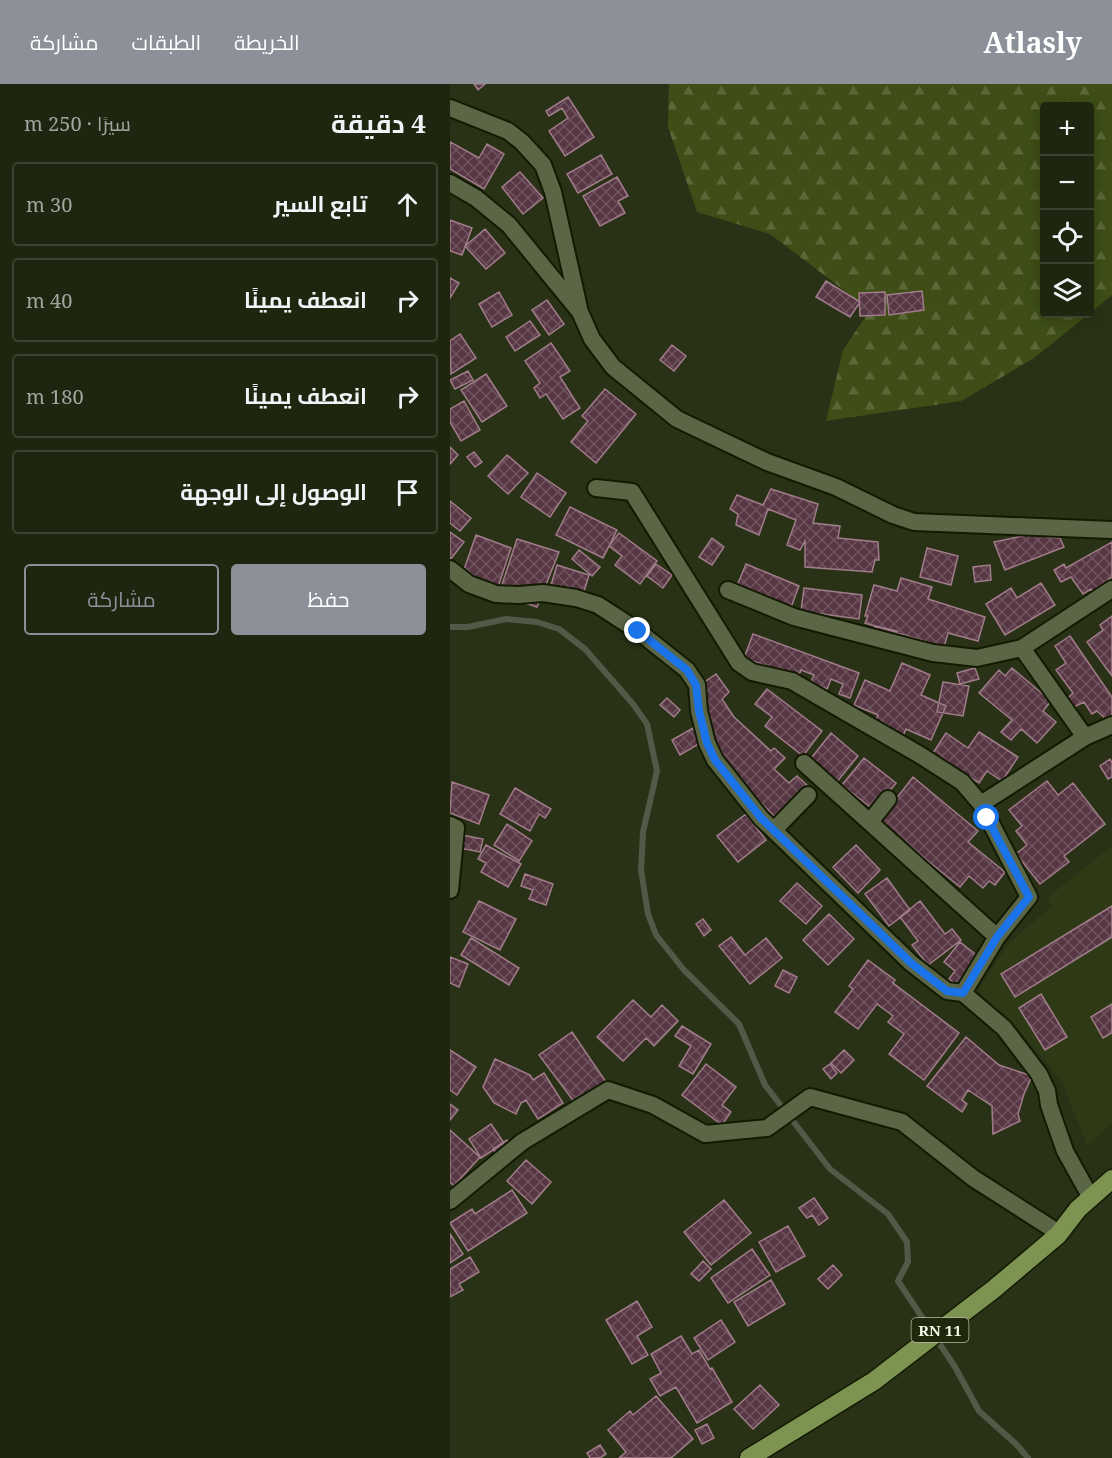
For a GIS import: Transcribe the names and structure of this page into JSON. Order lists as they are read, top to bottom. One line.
{"streets":{"main road":["RN 11"]},"page":{"header":"Atlasly","nav":["الخريطة","الطبقات","مشاركة"],"heading":["4 دقيقة","سيرًا · 250 m"],"map_buttons":["+","−"],"list":[["تابع السير","30 m"],["انعطف يمينًا","40 m"],["انعطف يمينًا","180 m"],"الوصول إلى الوجهة"],"buttons":["حفظ","مشاركة"]}}
